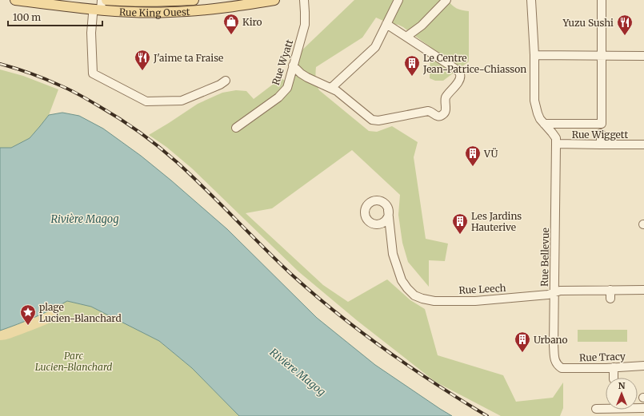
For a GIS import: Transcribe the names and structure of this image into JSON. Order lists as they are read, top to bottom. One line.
{"streets":{"main road":["Rue King Ouest"],"street":["Rue Wyatt","Rue Wiggett","Rue Bellevue","Rue Leech","Rue Tracy"]},"crossings":[["Rue Wiggett","Rue Bellevue"],["Rue Bellevue","Rue Leech"],["Rue Bellevue","Rue Tracy"]],"water":["Rivière Magog"],"parks":["Parc Lucien-Blanchard"],"places":{"shop":["Kiro"],"restaurant":["Yuzu Sushi","J'aime ta Fraise"],"building":["Le Centre Jean-Patrice-Chiasson","VÜ","Les Jardins Hauterive","Urbano"],"place":["plage Lucien-Blanchard"]},"scale_bar":"100 m","north":"top"}
